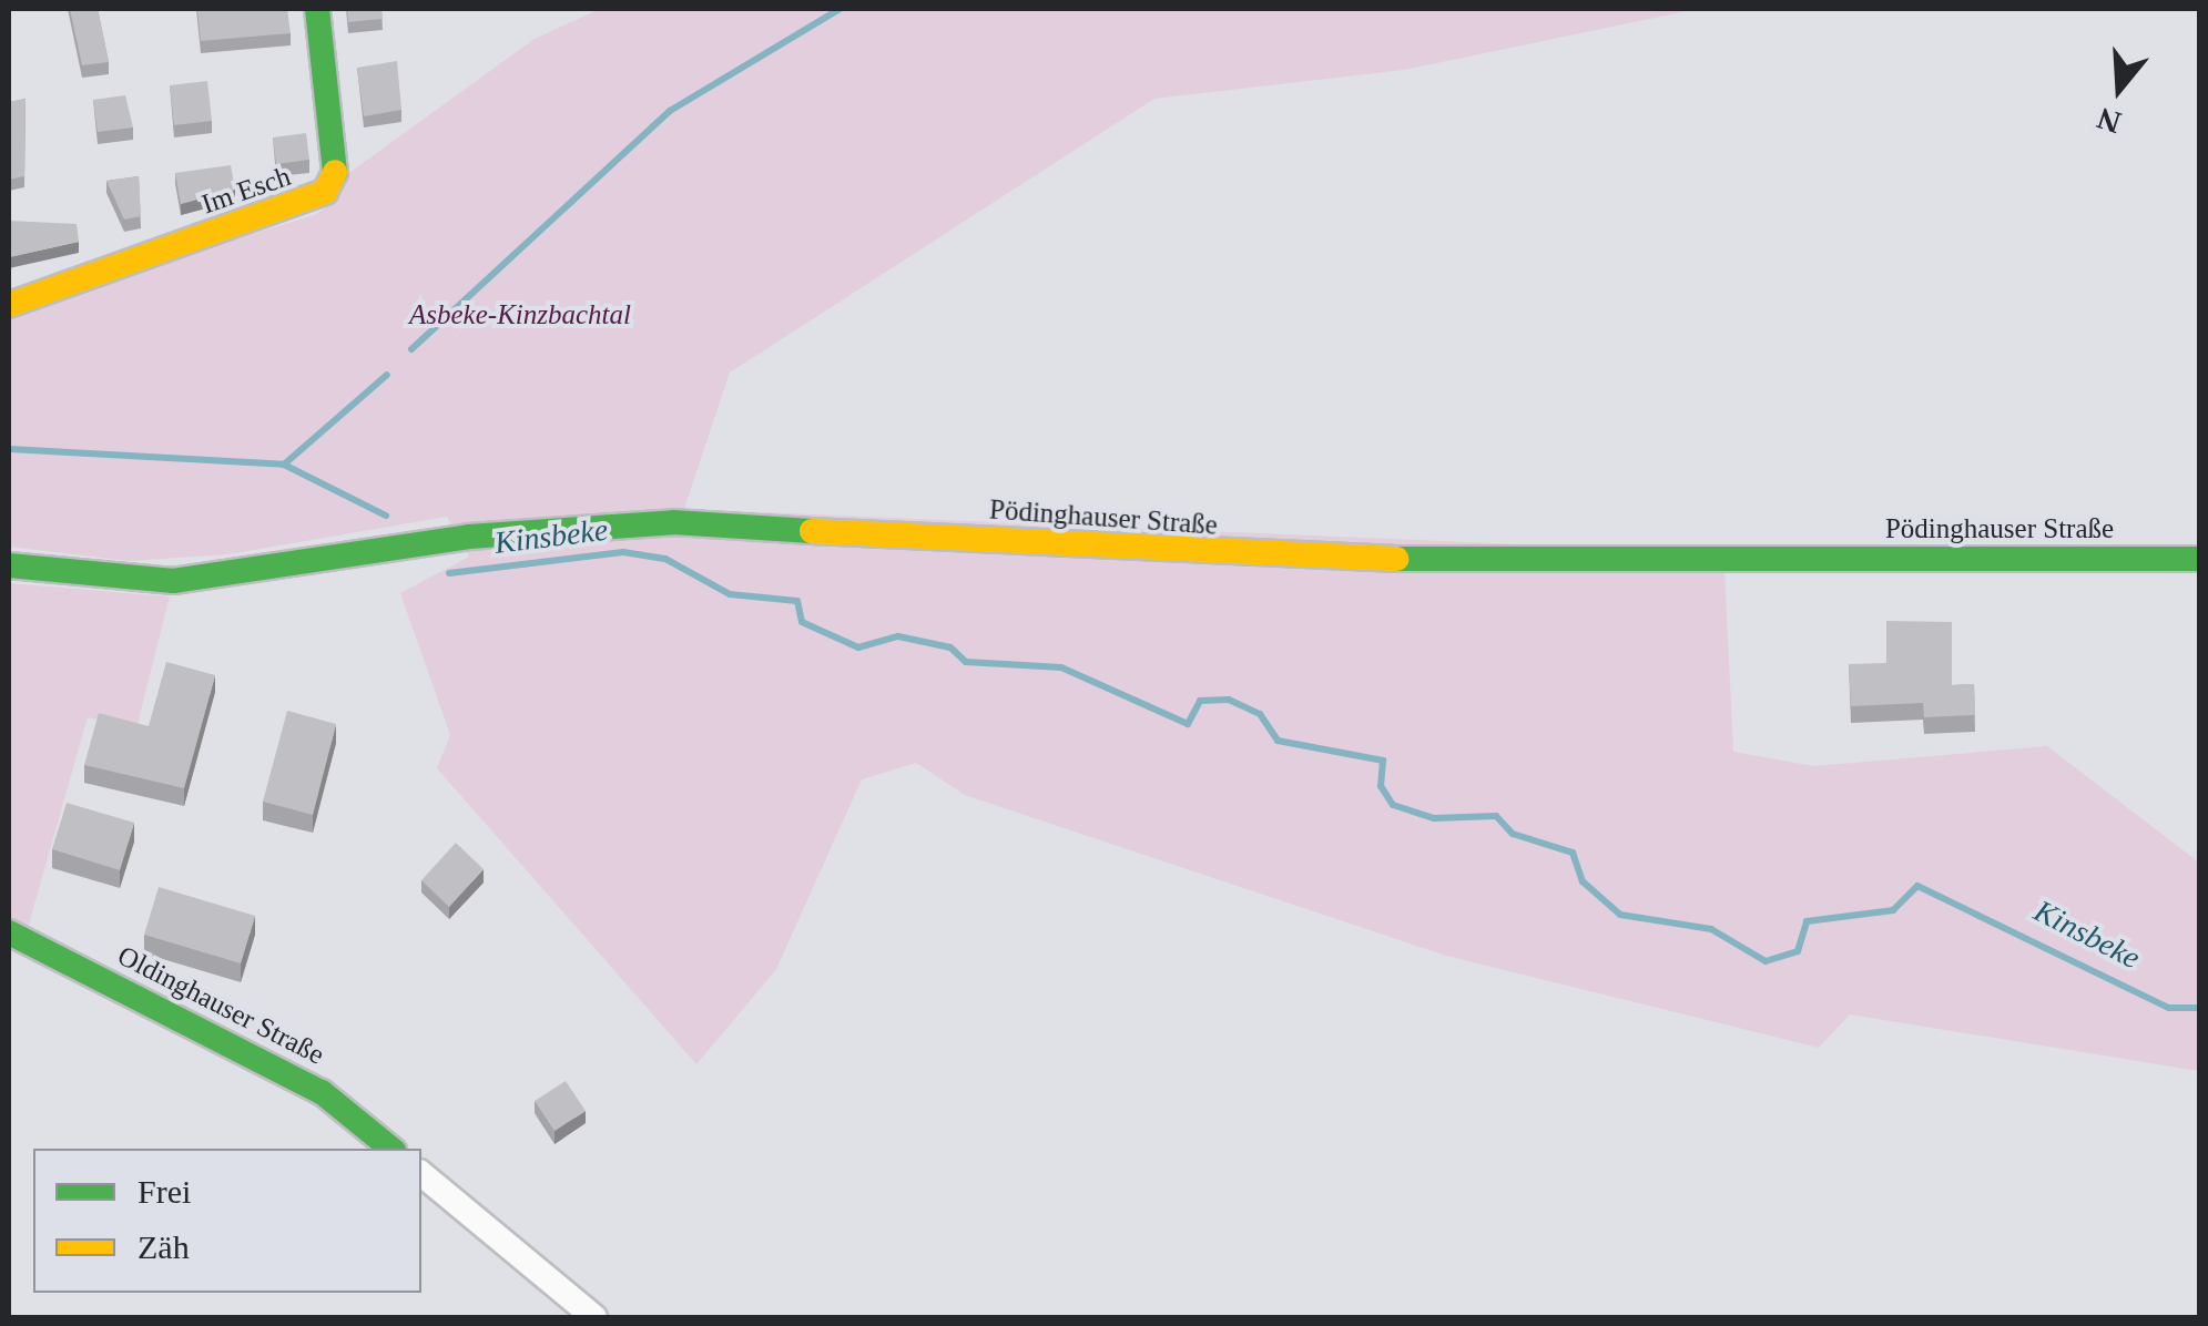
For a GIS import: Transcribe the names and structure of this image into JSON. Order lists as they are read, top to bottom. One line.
{"streets":{"street":["Im Esch","Pödinghauser Straße","Oldinghauser Straße"]},"water":["Kinsbeke"],"parks":["Asbeke-Kinzbachtal"],"legend":["Frei","Zäh"],"north":"bottom"}
